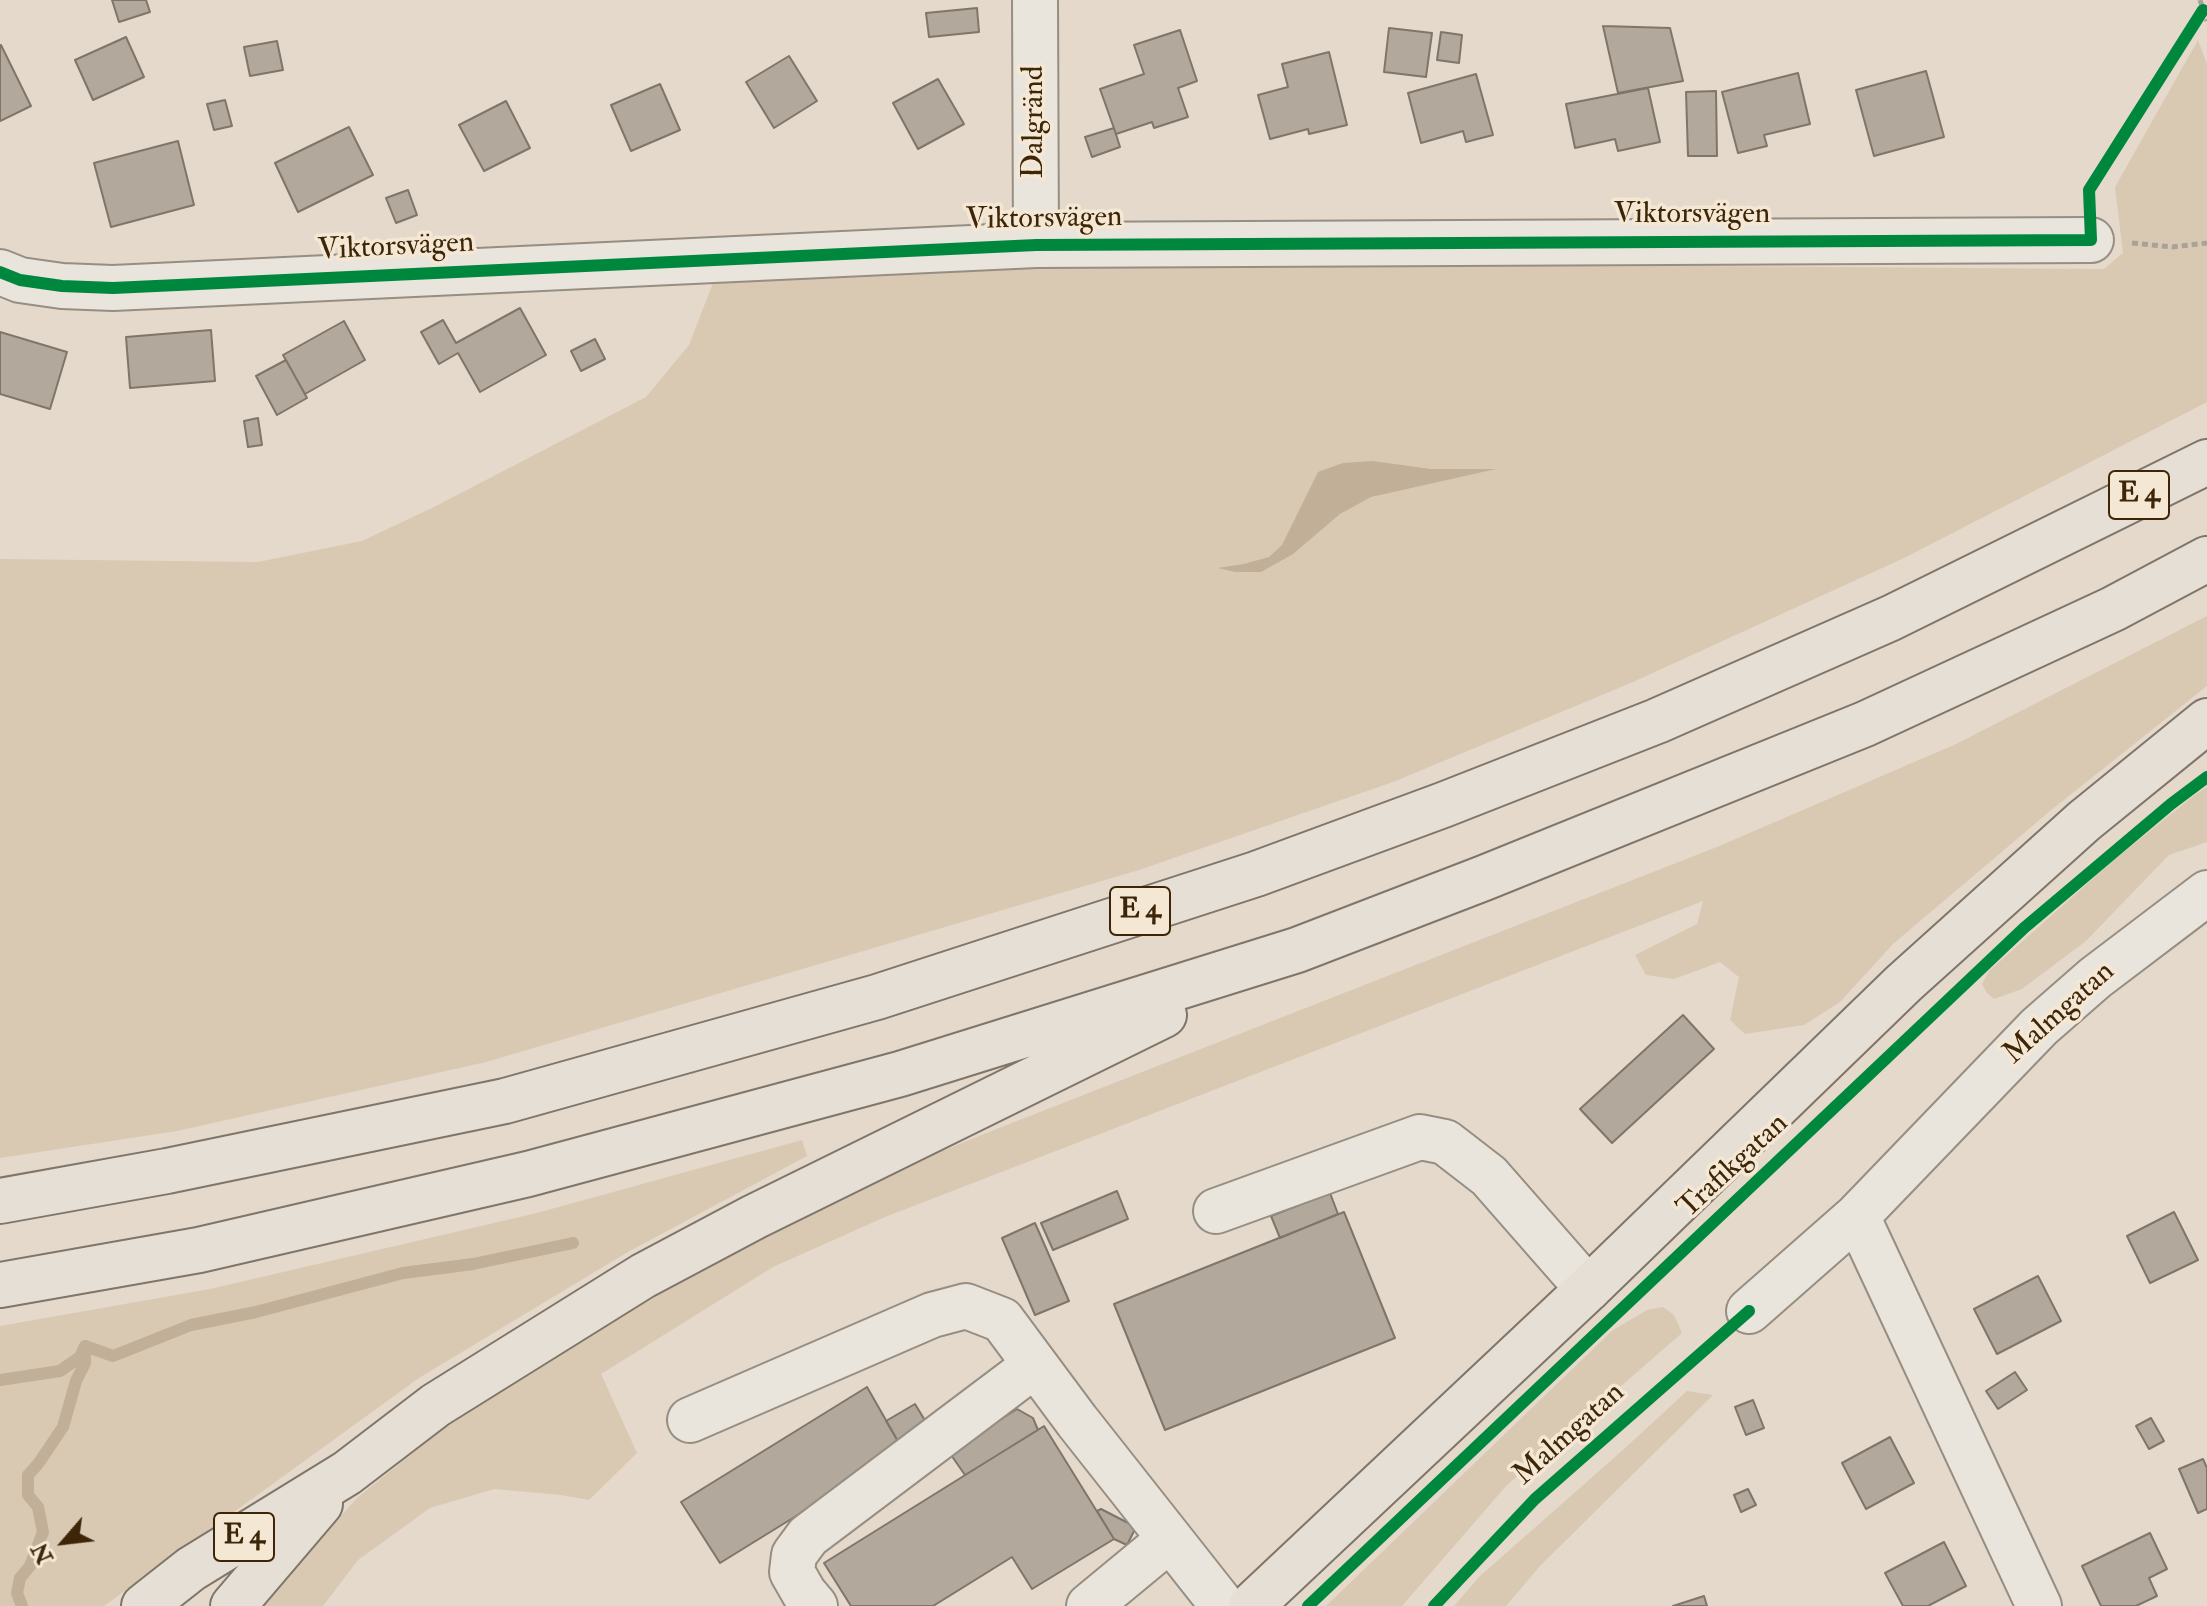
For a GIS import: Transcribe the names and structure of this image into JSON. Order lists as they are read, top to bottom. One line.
{"streets":{"main road":["E 4","Trafikgatan"],"street":["Dalgränd","Viktorsvägen","Malmgatan"]},"crossings":[["Dalgränd","Viktorsvägen"]],"north":"bottom left"}
